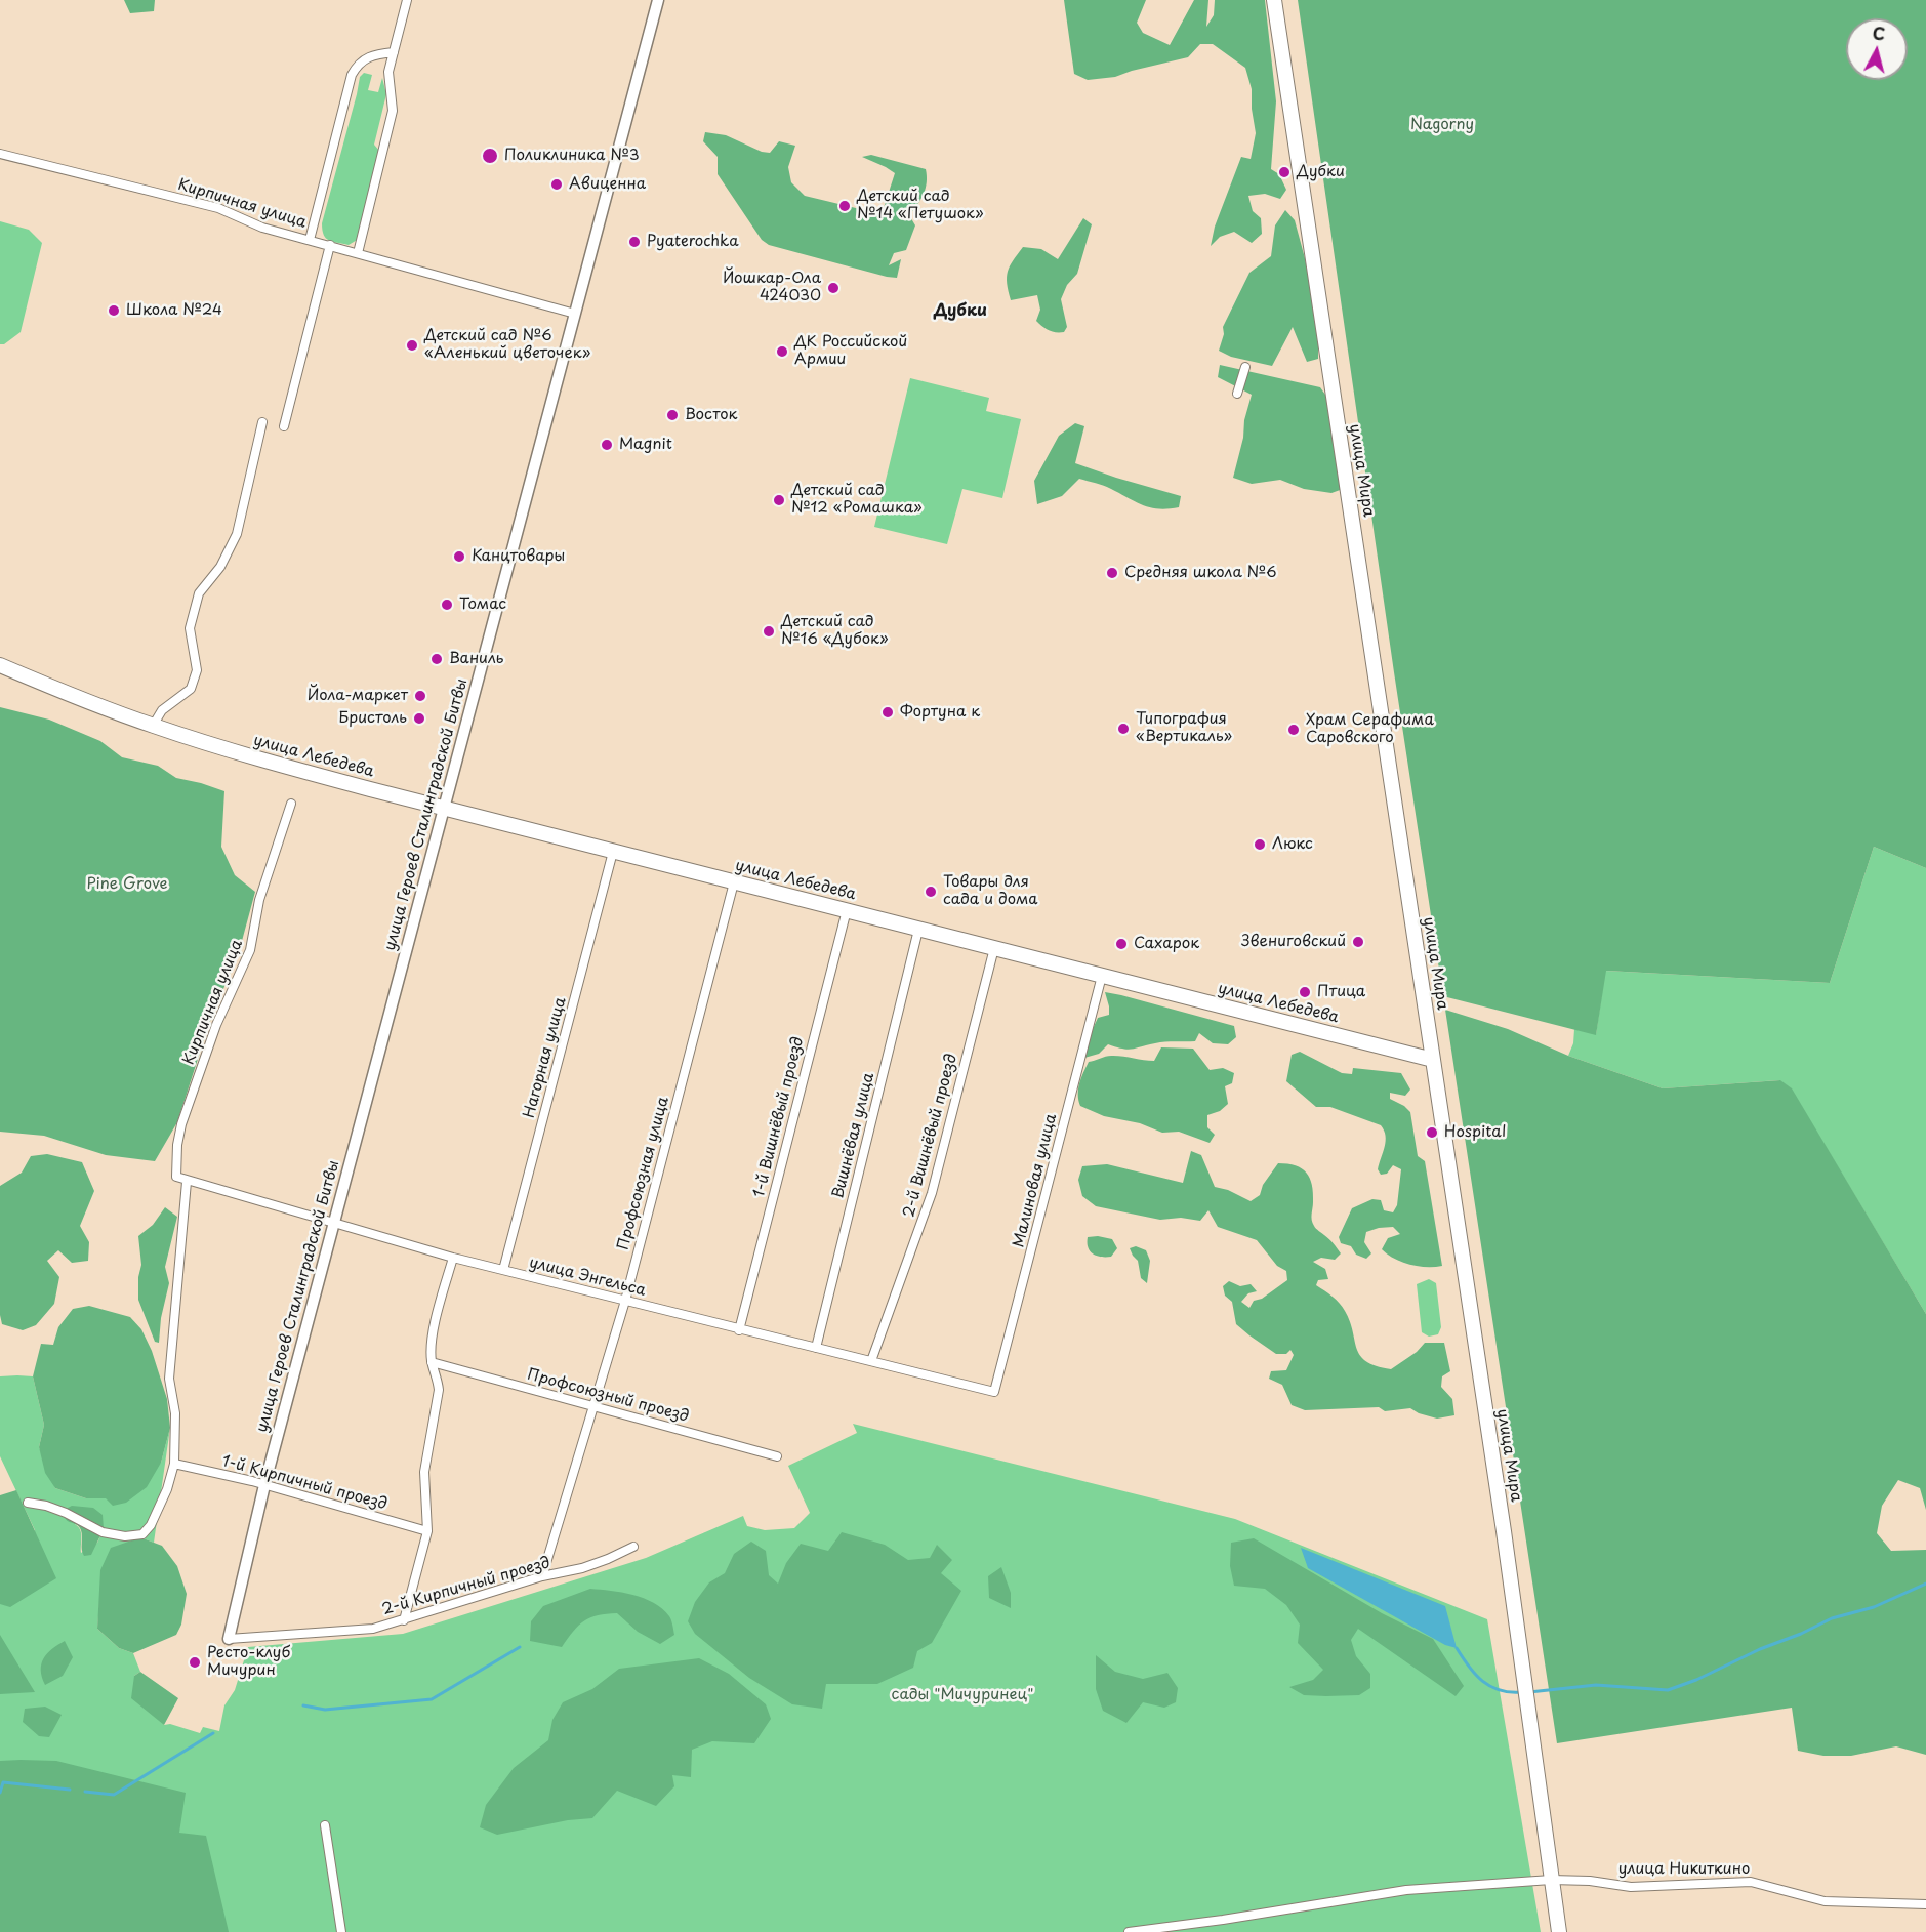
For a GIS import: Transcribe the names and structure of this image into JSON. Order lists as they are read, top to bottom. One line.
{"streets":{"main road":["улица Мира","улица Лебедева"],"street":["Кирпичная улица","улица Героев Сталинградской Битвы","Нагорная улица","1-й Вишнёвый проезд","Вишнёвая улица","2-й Вишнёвый проезд","Профсоюзная улица","Малиновая улица","улица Энгельса","Профсоюзный проезд","1-й Кирпичный проезд","2-й Кирпичный проезд","улица Никиткино"]},"crossings":[["Кирпичная улица","улица Героев Сталинградской Битвы"],["Кирпичная улица","улица Энгельса"],["улица Мира","улица Лебедева"],["улица Мира","улица Никиткино"],["улица Лебедева","улица Героев Сталинградской Битвы"],["улица Лебедева","Нагорная улица"],["улица Лебедева","1-й Вишнёвый проезд"],["улица Лебедева","Вишнёвая улица"],["улица Лебедева","2-й Вишнёвый проезд"],["улица Лебедева","Профсоюзная улица"],["улица Лебедева","Малиновая улица"],["улица Героев Сталинградской Битвы","улица Энгельса"],["улица Героев Сталинградской Битвы","1-й Кирпичный проезд"],["улица Героев Сталинградской Битвы","2-й Кирпичный проезд"],["Нагорная улица","улица Энгельса"],["1-й Вишнёвый проезд","улица Энгельса"],["Вишнёвая улица","улица Энгельса"],["2-й Вишнёвый проезд","улица Энгельса"],["Профсоюзная улица","улица Энгельса"],["Профсоюзная улица","Профсоюзный проезд"],["Профсоюзная улица","2-й Кирпичный проезд"],["Малиновая улица","улица Энгельса"]],"districts":["Дубки"],"parks":["Nagorny","Pine Grove","сады \"Мичуринец\""],"places":["Поликлиника №3","Дубки","Авиценна","Детский сад №14 «Петушок»","Pyaterochka","Йошкар-Ола 424030","Школа №24","Детский сад №6 «Аленький цветочек»","ДК Российской Армии","Восток","Magnit","Детский сад №12 «Ромашка»","Канцтовары","Средняя школа №6","Томас","Детский сад №16 «Дубок»","Ваниль","Йола-маркет","Фортуна к","Бристоль","Типография «Вертикаль»","Храм Серафима Саровского","Люкс","Товары для сада и дома","Звениговский","Сахарок","Птица","Hospital","Ресто-клуб Мичурин"],"north":"top"}
